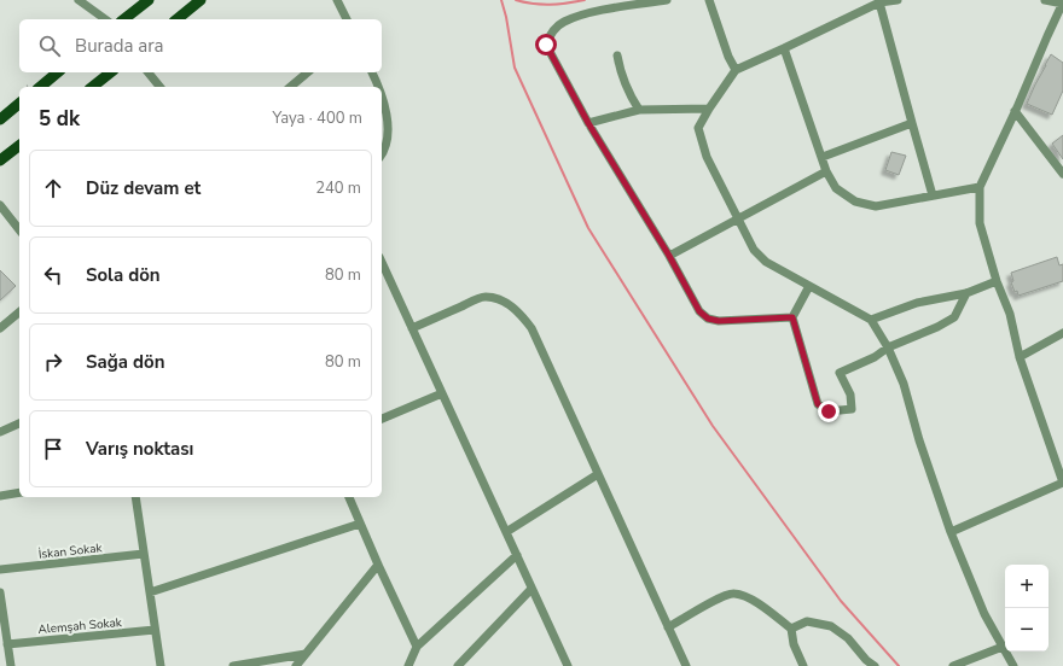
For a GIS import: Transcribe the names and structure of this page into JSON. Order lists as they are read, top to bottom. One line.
{"streets":{"street":["İskan Sokak","Alemşah Sokak"]},"page":{"search":"Burada ara","heading":["5 dk","Yaya · 400 m"],"list":[["Düz devam et","240 m"],["Sola dön","80 m"],["Sağa dön","80 m"],"Varış noktası"],"map_buttons":["+","−"]}}
